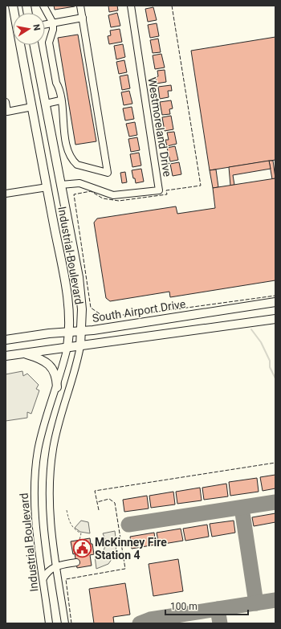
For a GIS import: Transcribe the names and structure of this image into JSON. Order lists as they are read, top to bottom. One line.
{"streets":{"main road":["Industrial Boulevard","South Airport Drive"],"street":["Westmoreland Drive"]},"crossings":[["Westmoreland Drive","Industrial Boulevard"],["Industrial Boulevard","South Airport Drive"]],"places":{"public building":["McKinney Fire Station 4"]},"scale_bar":"100 m","north":"right"}
